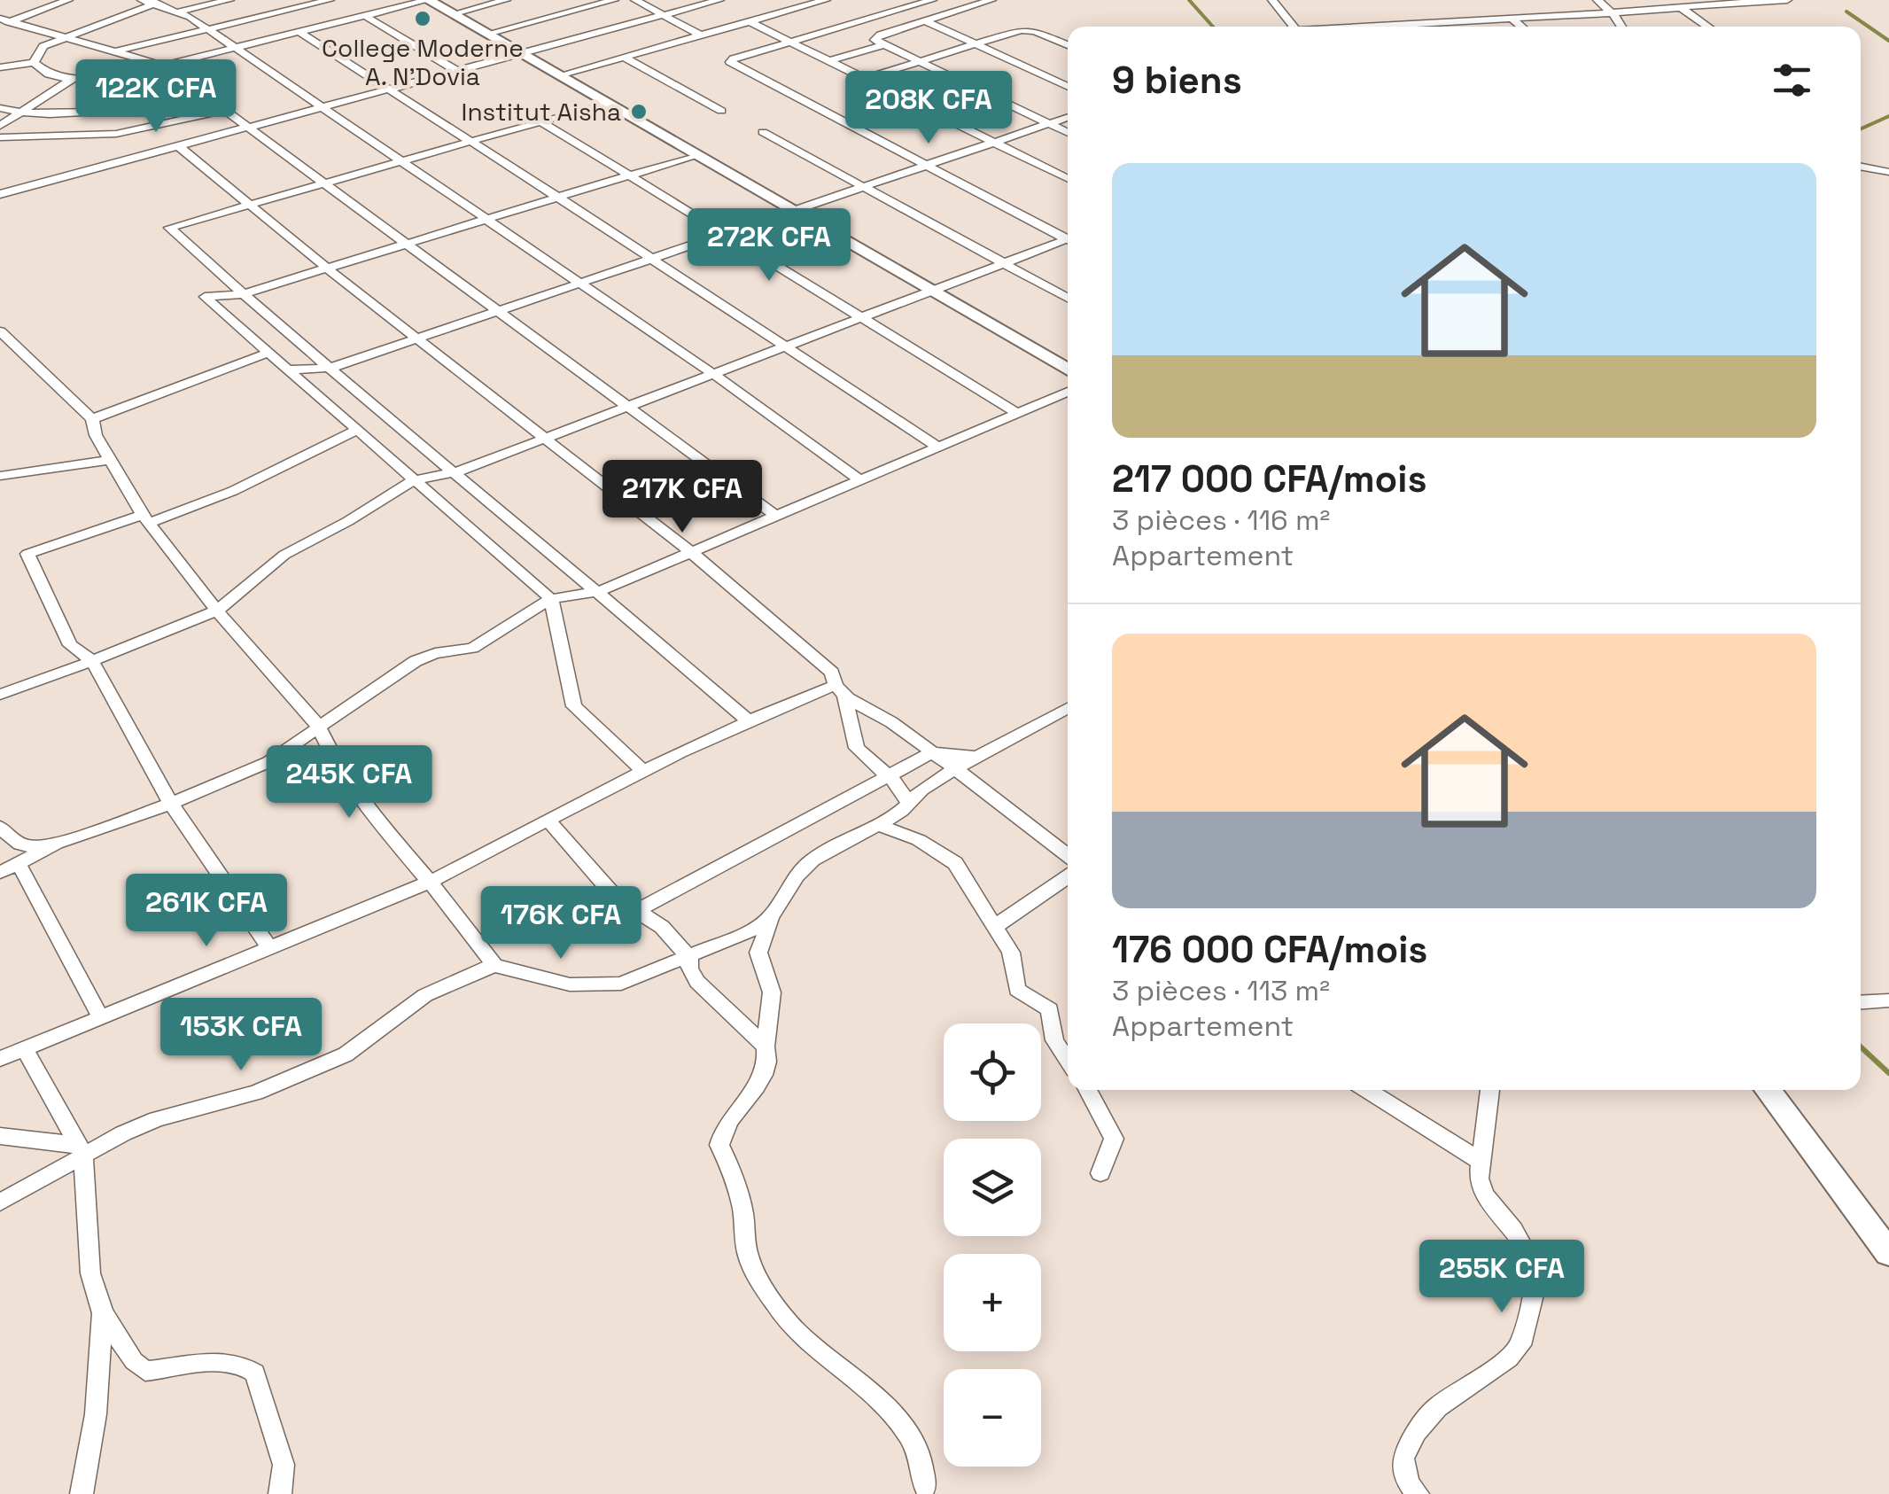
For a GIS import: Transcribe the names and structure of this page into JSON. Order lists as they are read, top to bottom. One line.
{"places":["College Moderne A. N'Dovia","Institut Aisha"],"page":{"heading":"9 biens","price":["122K CFA","208K CFA","272K CFA","217K CFA","245K CFA","261K CFA","176K CFA","153K CFA","255K CFA"],"list":[{"name":"217 000 CFA/mois","note":"3 pièces · 116 m² · Appartement"},{"name":"176 000 CFA/mois","note":"3 pièces · 113 m² · Appartement"}],"map_buttons":["+","−"]}}
